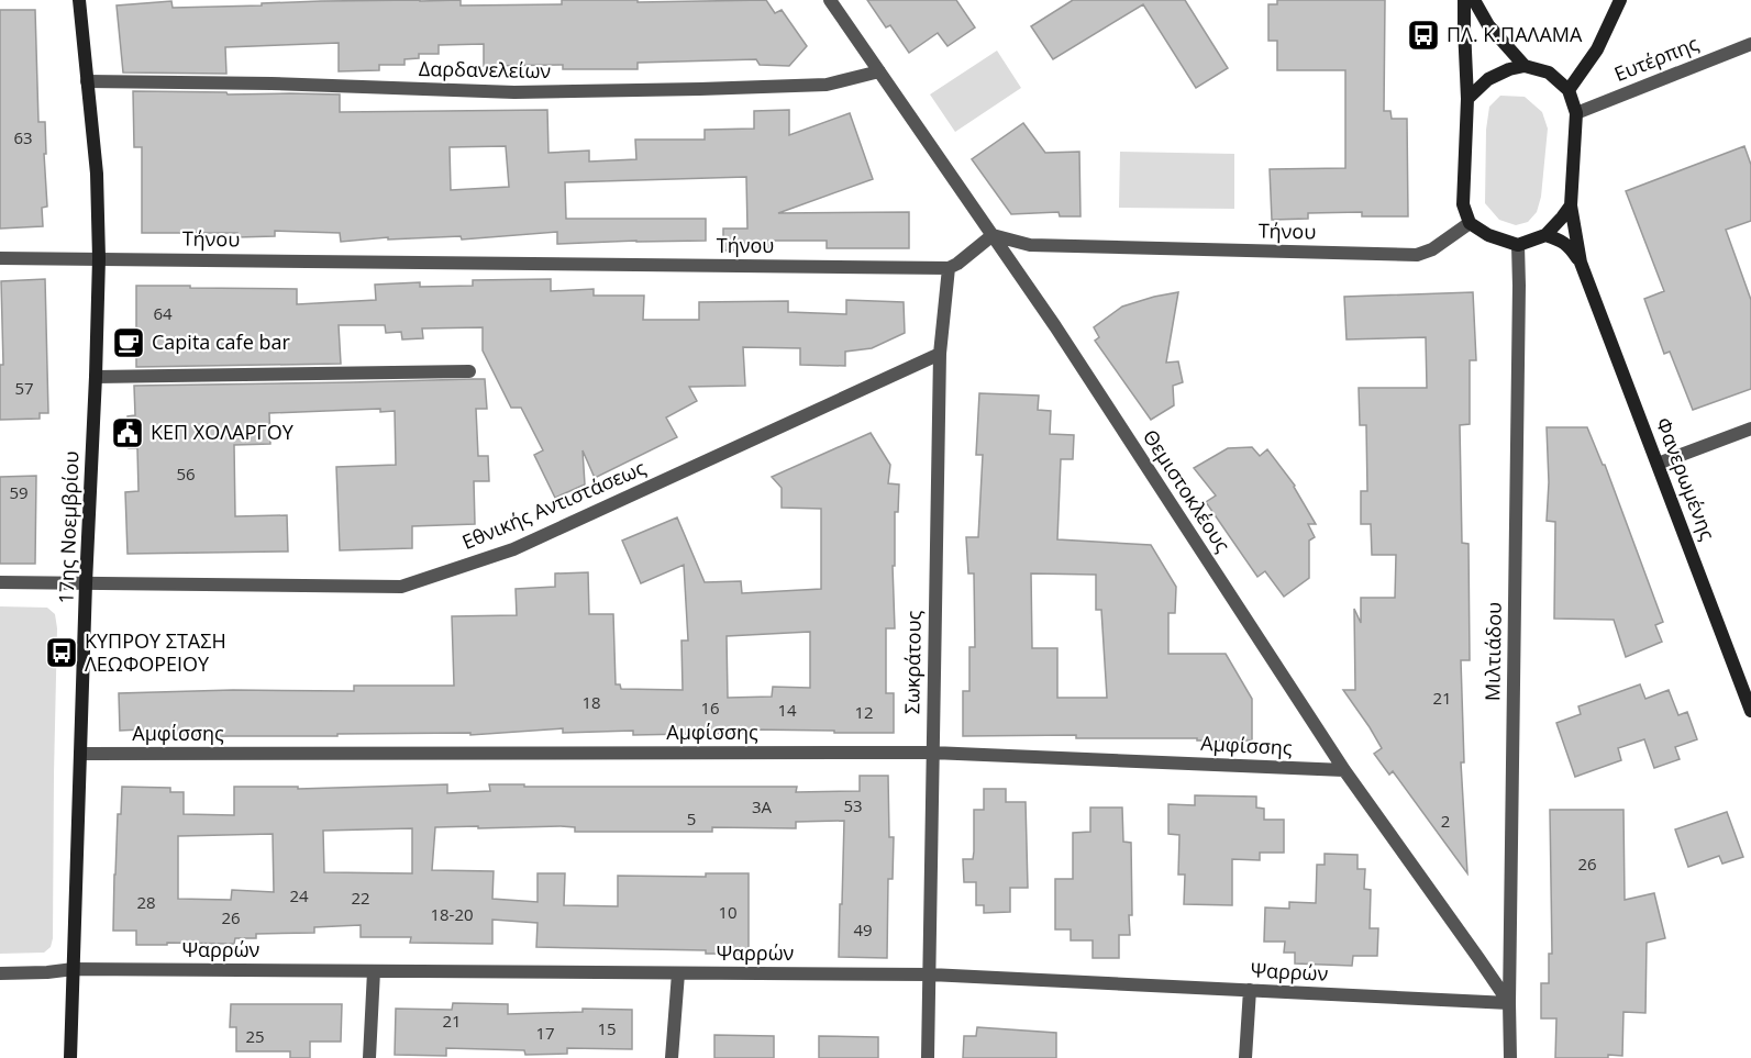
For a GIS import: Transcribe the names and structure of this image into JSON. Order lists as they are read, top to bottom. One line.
{"streets":{"street":["Ευτέρπης","Δαρδανελείων","Τήνου","Φανερωμένης","Θεμιστοκλέους","Εθνικής Αντιστάσεως","17ης Νοεμβρίου","Μιλτιάδου","Σωκράτους","Αμφίσσης","Ψαρρών"]},"crossings":[["Ευτέρπης","Τήνου"],["Ευτέρπης","Φανερωμένης"],["Ευτέρπης","Μιλτιάδου"],["Δαρδανελείων","Θεμιστοκλέους"],["Δαρδανελείων","17ης Νοεμβρίου"],["Τήνου","Φανερωμένης"],["Τήνου","Θεμιστοκλέους"],["Τήνου","17ης Νοεμβρίου"],["Τήνου","Μιλτιάδου"],["Τήνου","Σωκράτους"],["Φανερωμένης","Μιλτιάδου"],["Θεμιστοκλέους","Μιλτιάδου"],["Θεμιστοκλέους","Αμφίσσης"],["Θεμιστοκλέους","Ψαρρών"],["Εθνικής Αντιστάσεως","17ης Νοεμβρίου"],["Εθνικής Αντιστάσεως","Σωκράτους"],["17ης Νοεμβρίου","Αμφίσσης"],["17ης Νοεμβρίου","Ψαρρών"],["Μιλτιάδου","Ψαρρών"],["Σωκράτους","Αμφίσσης"],["Σωκράτους","Ψαρρών"]],"places":{"bus stop":["ΠΛ. Κ.ΠΑΛΑΜΑ","ΚΥΠΡΟΥ ΣΤΑΣΗ ΛΕΩΦΟΡΕΙΟΥ"],"cafe":["Capita cafe bar"],"public building":["ΚΕΠ ΧΟΛΑΡΓΟΥ"]},"house_numbers":["63","64","57","56","59","21","18","16","14","12","53","3Α","5","2","26","24","22","28","10","18-20","26","49","21","15","17","25"]}
